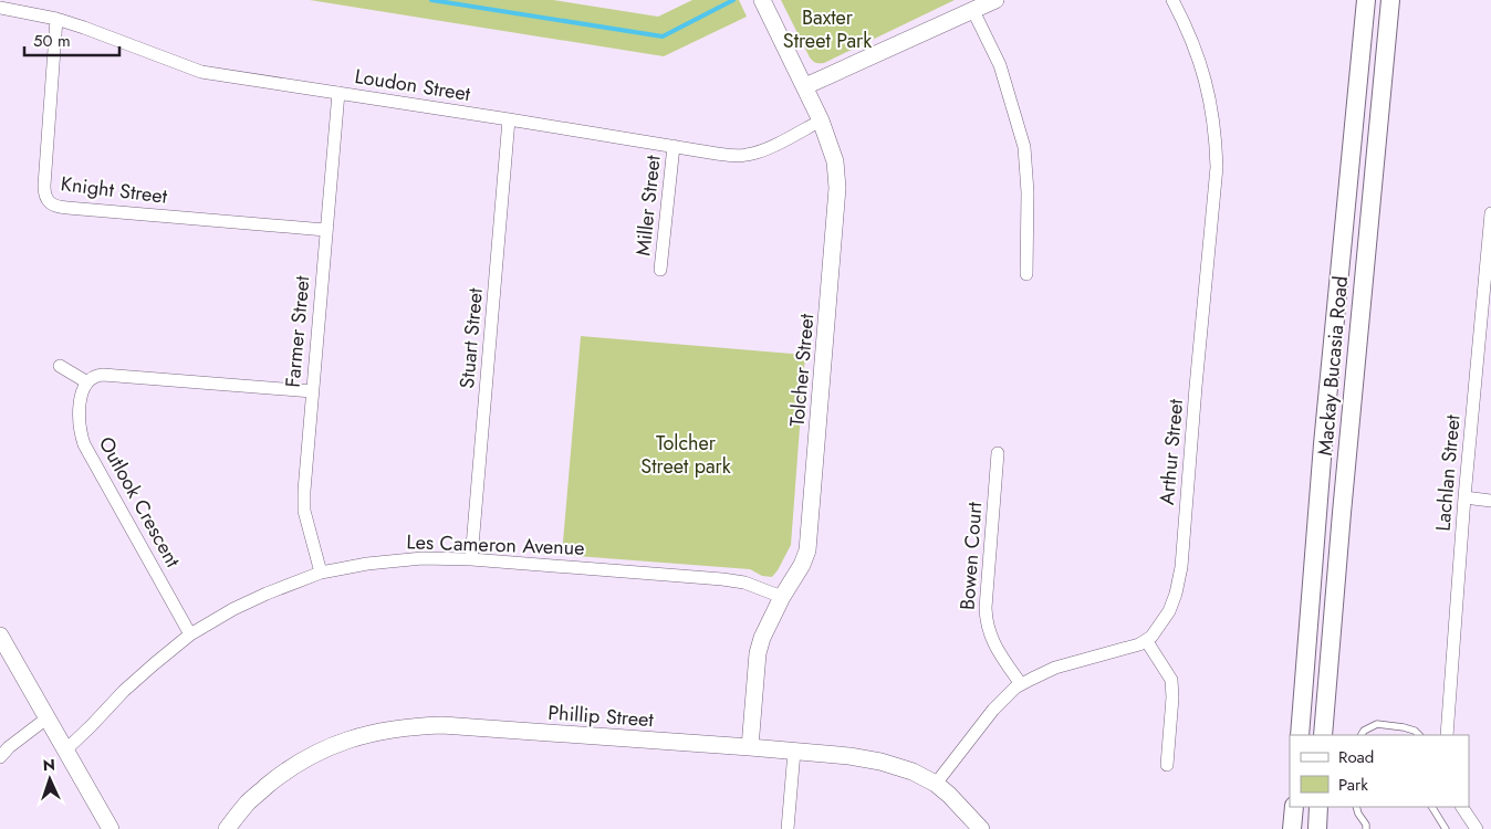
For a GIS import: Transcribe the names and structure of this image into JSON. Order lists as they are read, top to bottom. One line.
{"streets":{"main road":["Mackay Bucasia Road"],"street":["Loudon Street","Knight Street","Miller Street","Farmer Street","Stuart Street","Tolcher Street","Arthur Street","Lachlan Street","Outlook Crescent","Les Cameron Avenue","Bowen Court","Phillip Street"]},"crossings":[["Loudon Street","Knight Street"],["Loudon Street","Miller Street"],["Loudon Street","Farmer Street"],["Loudon Street","Stuart Street"],["Loudon Street","Tolcher Street"],["Knight Street","Farmer Street"],["Farmer Street","Les Cameron Avenue"],["Stuart Street","Les Cameron Avenue"],["Tolcher Street","Les Cameron Avenue"],["Tolcher Street","Phillip Street"],["Arthur Street","Bowen Court"],["Arthur Street","Phillip Street"],["Outlook Crescent","Les Cameron Avenue"]],"parks":["Baxter Street Park","Tolcher Street park"],"legend":["Road","Park"],"scale_bar":"50 m","north":"top"}
